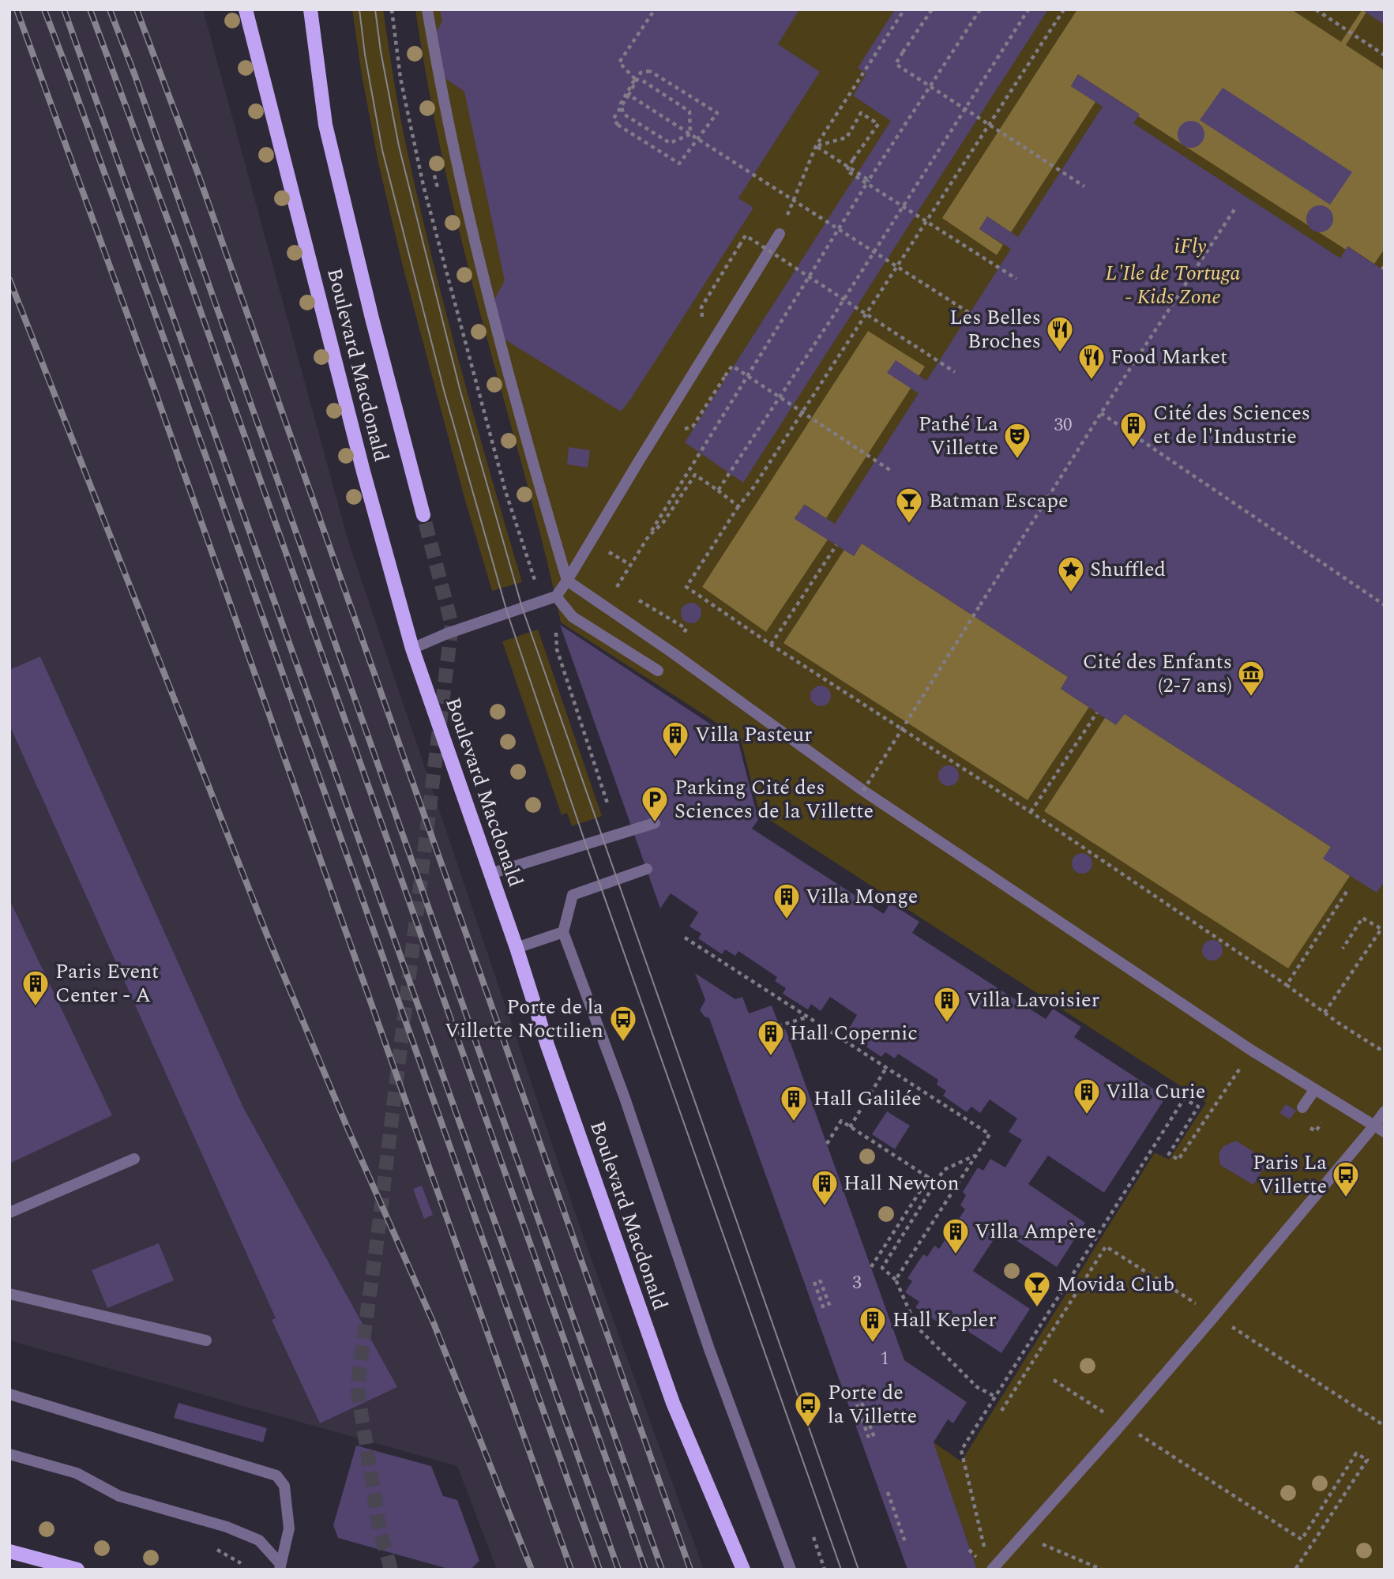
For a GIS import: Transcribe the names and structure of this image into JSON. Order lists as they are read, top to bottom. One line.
{"streets":{"main road":["Boulevard Macdonald"]},"parks":["iFly","L'Ile de Tortuga - Kids Zone"],"places":{"restaurant":["Les Belles Broches","Food Market"],"building":["Cité des Sciences et de l'Industrie","Villa Pasteur","Villa Monge","Paris Event Center - A","Villa Lavoisier","Hall Copernic","Villa Curie","Hall Galilée","Hall Newton","Villa Ampère","Hall Kepler"],"theatre":["Pathé La Villette"],"bar":["Batman Escape","Movida Club"],"place":["Shuffled"],"museum":["Cité des Enfants (2-7 ans)"],"parking":["Parking Cité des Sciences de la Villette"],"bus stop":["Porte de la Villette Noctilien","Paris La Villette","Porte de la Villette"]},"house_numbers":["30","3","1"]}
